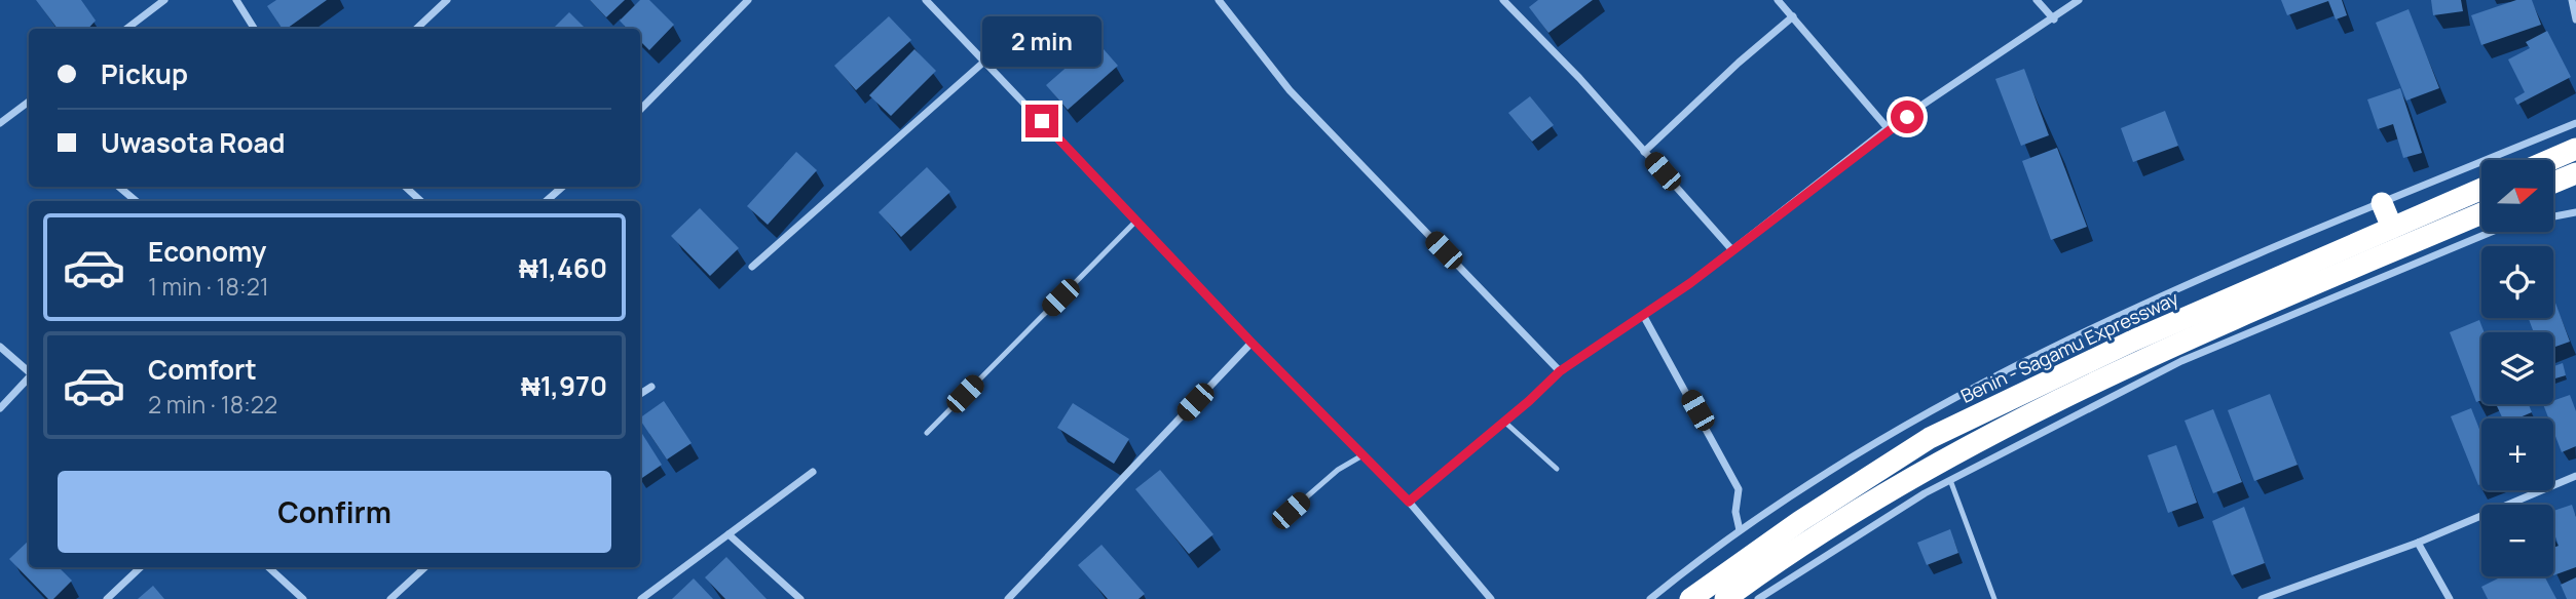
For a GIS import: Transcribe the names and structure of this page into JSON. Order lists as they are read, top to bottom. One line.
{"streets":{"highway":["Benin - Sagamu Expressway"]},"north":"right","page":{"bubble":"2 min","banner":["Pickup","Uwasota Road"],"map_buttons":["+","−"],"list":[{"name":"Economy","note":"1 min · 18:21","value":"₦1,460"},{"name":"Comfort","note":"2 min · 18:22","value":"₦1,970"}],"buttons":"Confirm"}}
